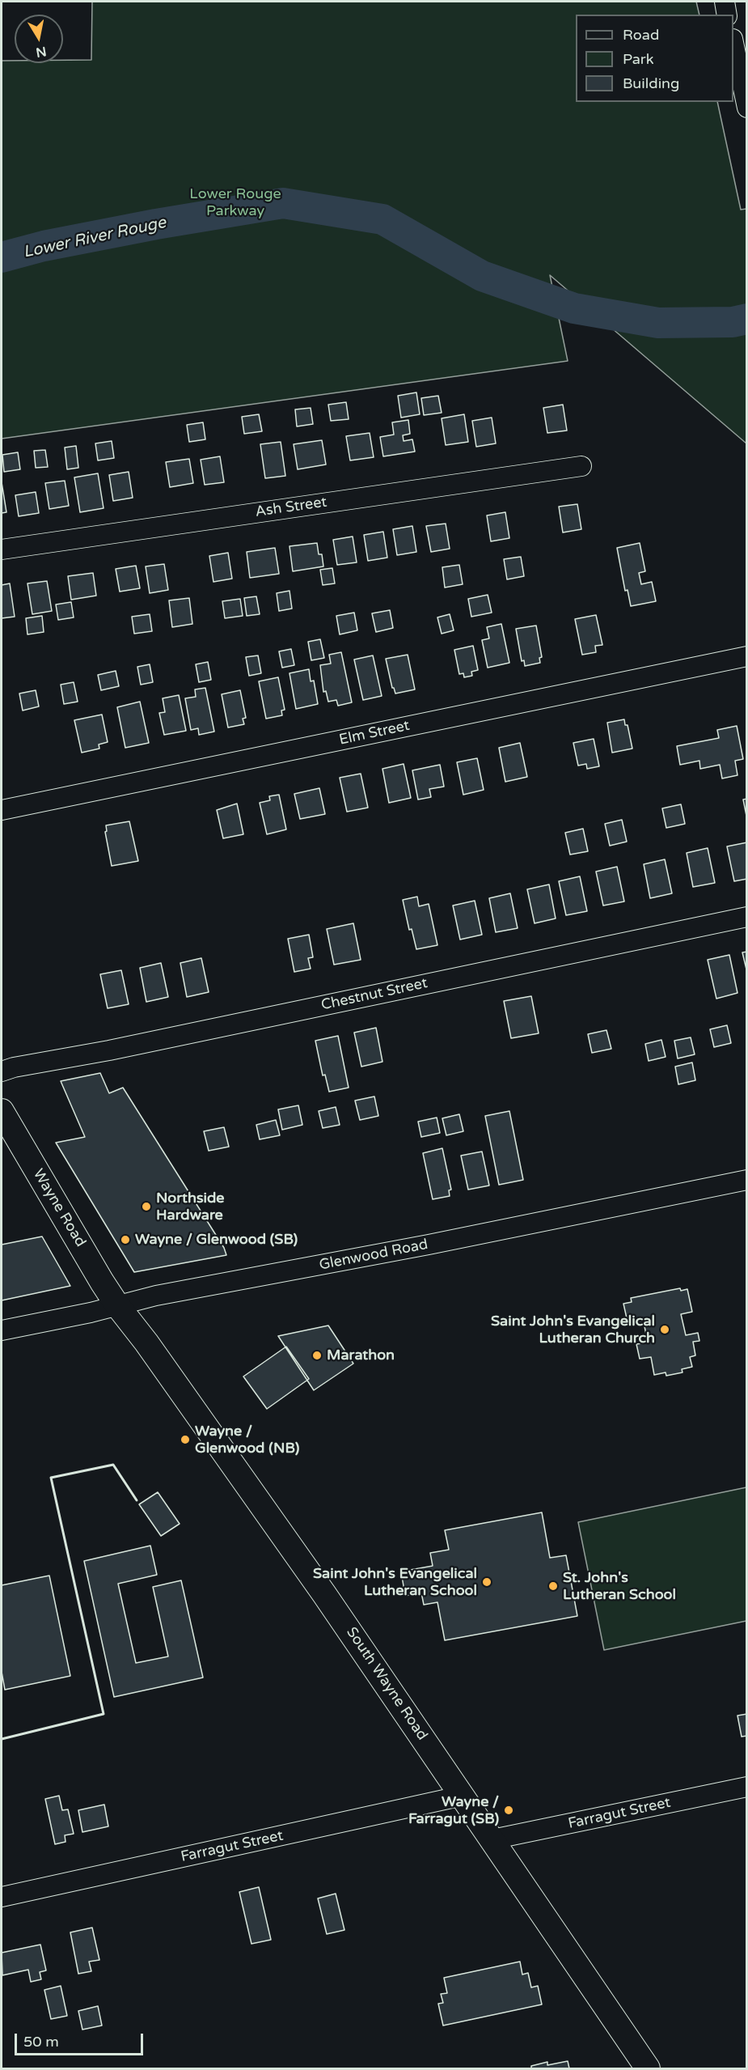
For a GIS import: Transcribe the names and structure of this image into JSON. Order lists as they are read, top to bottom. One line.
{"streets":{"main road":["Wayne Road","South Wayne Road"],"street":["Ash Street","Elm Street","Chestnut Street","Glenwood Road","Farragut Street"]},"crossings":[["Wayne Road","Glenwood Road"],["Wayne Road","South Wayne Road"],["Glenwood Road","South Wayne Road"],["South Wayne Road","Farragut Street"]],"water":["Lower River Rouge"],"parks":["Lower Rouge Parkway"],"places":["Northside Hardware","Wayne / Glenwood (SB)","Saint John's Evangelical Lutheran Church","Marathon","Wayne / Glenwood (NB)","Saint John's Evangelical Lutheran School","St. John's Lutheran School","Wayne / Farragut (SB)"],"legend":["Road","Park","Building"],"scale_bar":"50 m","north":"bottom"}
